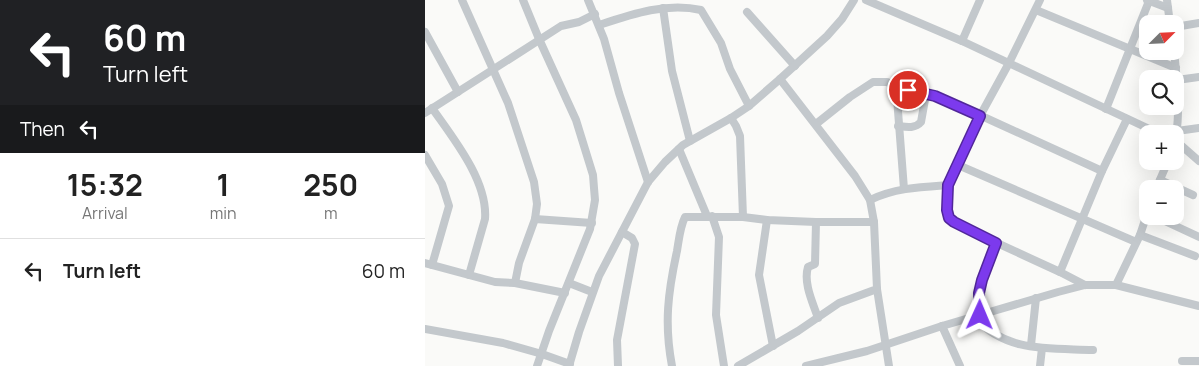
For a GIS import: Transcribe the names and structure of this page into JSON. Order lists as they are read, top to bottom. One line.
{"north":"top right","page":{"turn":["60 m","Turn left"],"map_buttons":["+","−"],"then":"Then","eta":["15:32","Arrival","1","min","250","m"],"list":[{"name":"Turn left","value":"60 m"}]}}
